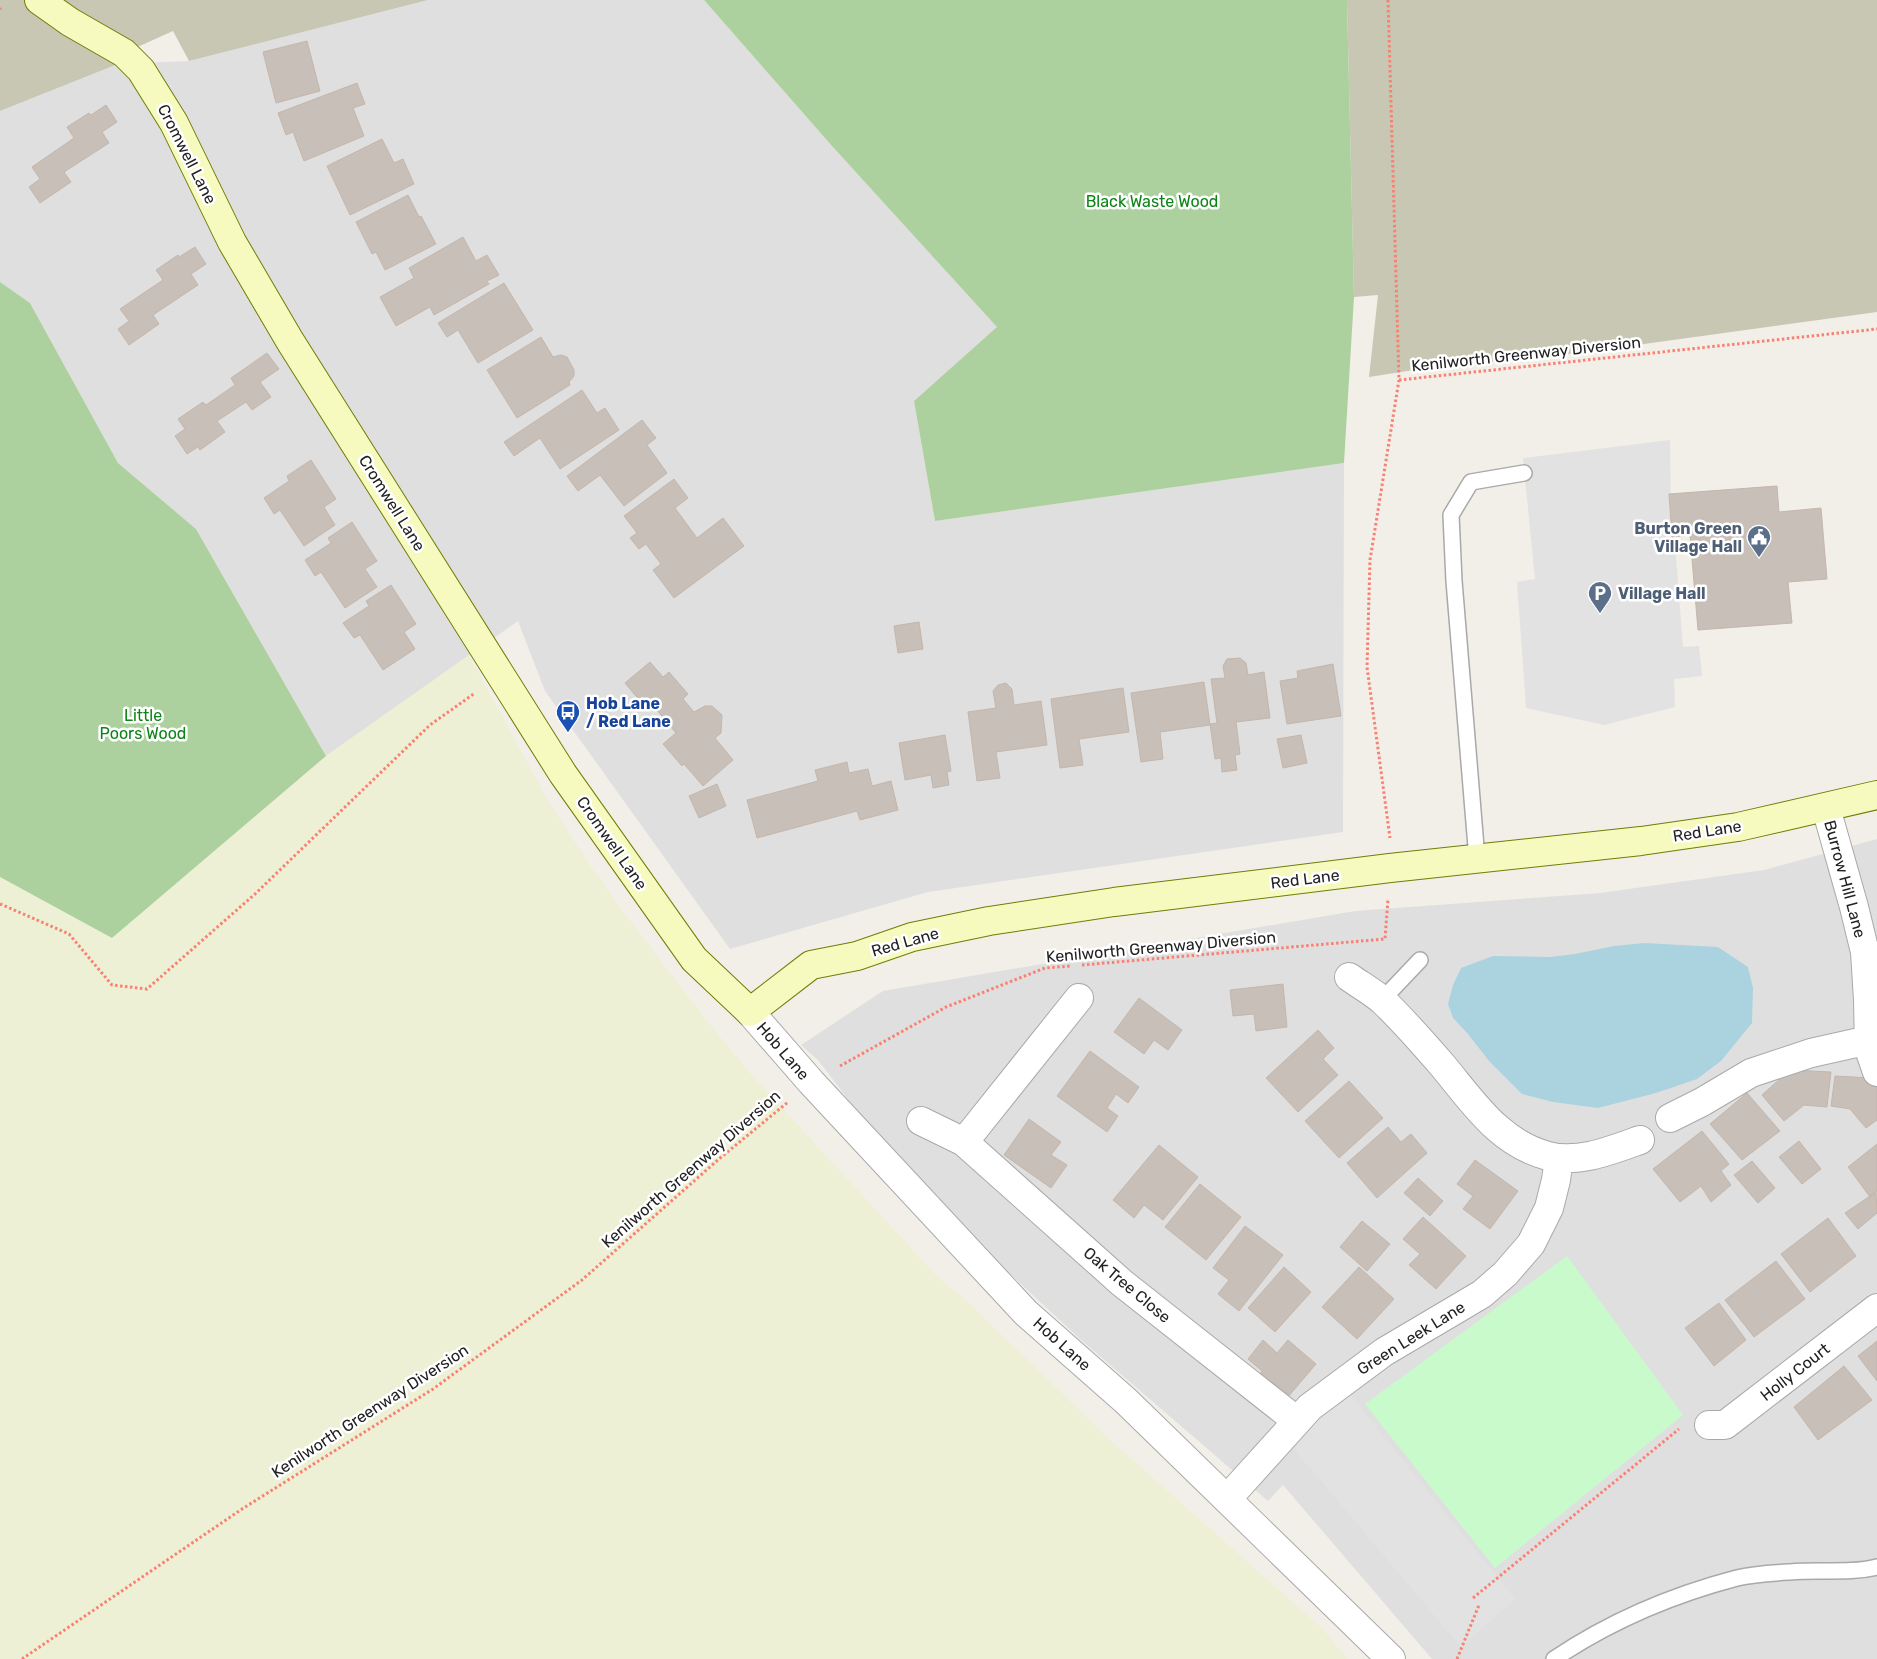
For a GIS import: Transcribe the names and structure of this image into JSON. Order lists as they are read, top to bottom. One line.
{"streets":{"street":["Cromwell Lane","Red Lane","Burrow Hill Lane","Hob Lane","Oak Tree Close","Green Leek Lane","Holly Court"],"path":["Kenilworth Greenway Diversion"]},"crossings":[["Cromwell Lane","Red Lane"],["Cromwell Lane","Hob Lane"],["Kenilworth Greenway Diversion","Red Lane"],["Kenilworth Greenway Diversion","Hob Lane"],["Red Lane","Burrow Hill Lane"],["Red Lane","Hob Lane"],["Hob Lane","Green Leek Lane"],["Oak Tree Close","Green Leek Lane"]],"parks":["Black Waste Wood","Little Poors Wood"],"places":{"public building":["Burton Green Village Hall"],"parking":["Village Hall"],"bus stop":["Hob Lane / Red Lane"]}}
